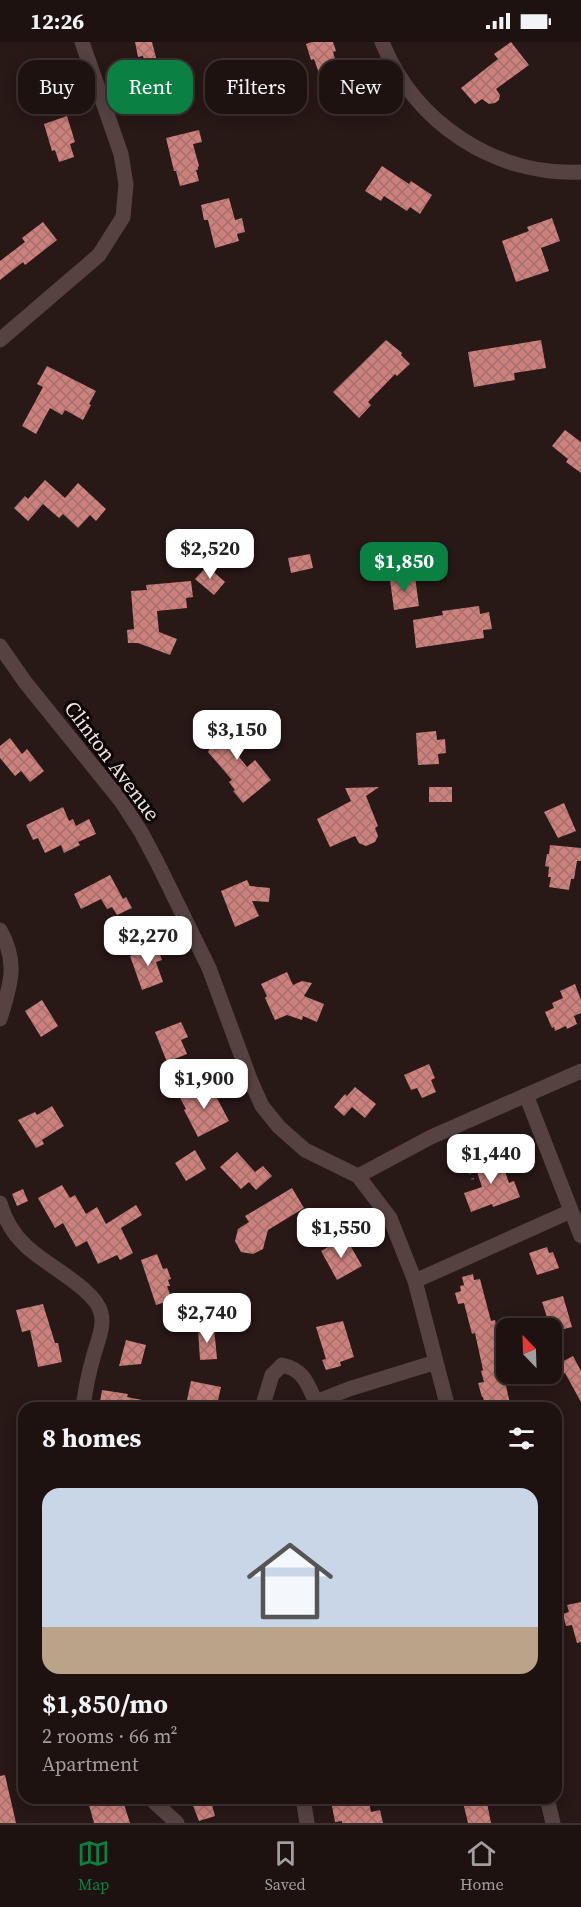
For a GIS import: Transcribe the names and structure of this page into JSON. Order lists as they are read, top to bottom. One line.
{"streets":{"street":["Clinton Avenue"]},"north":"top left","page":{"status":"12:26","chip":["Buy","Rent","Filters","New"],"price":["$2,520","$1,850","$3,150","$2,270","$1,900","$1,440","$1,550","$2,740"],"heading":"8 homes","list":[{"name":"$1,850/mo","note":"2 rooms · 66 m² · Apartment"}],"tabs":["Map","Saved","Home"]}}
